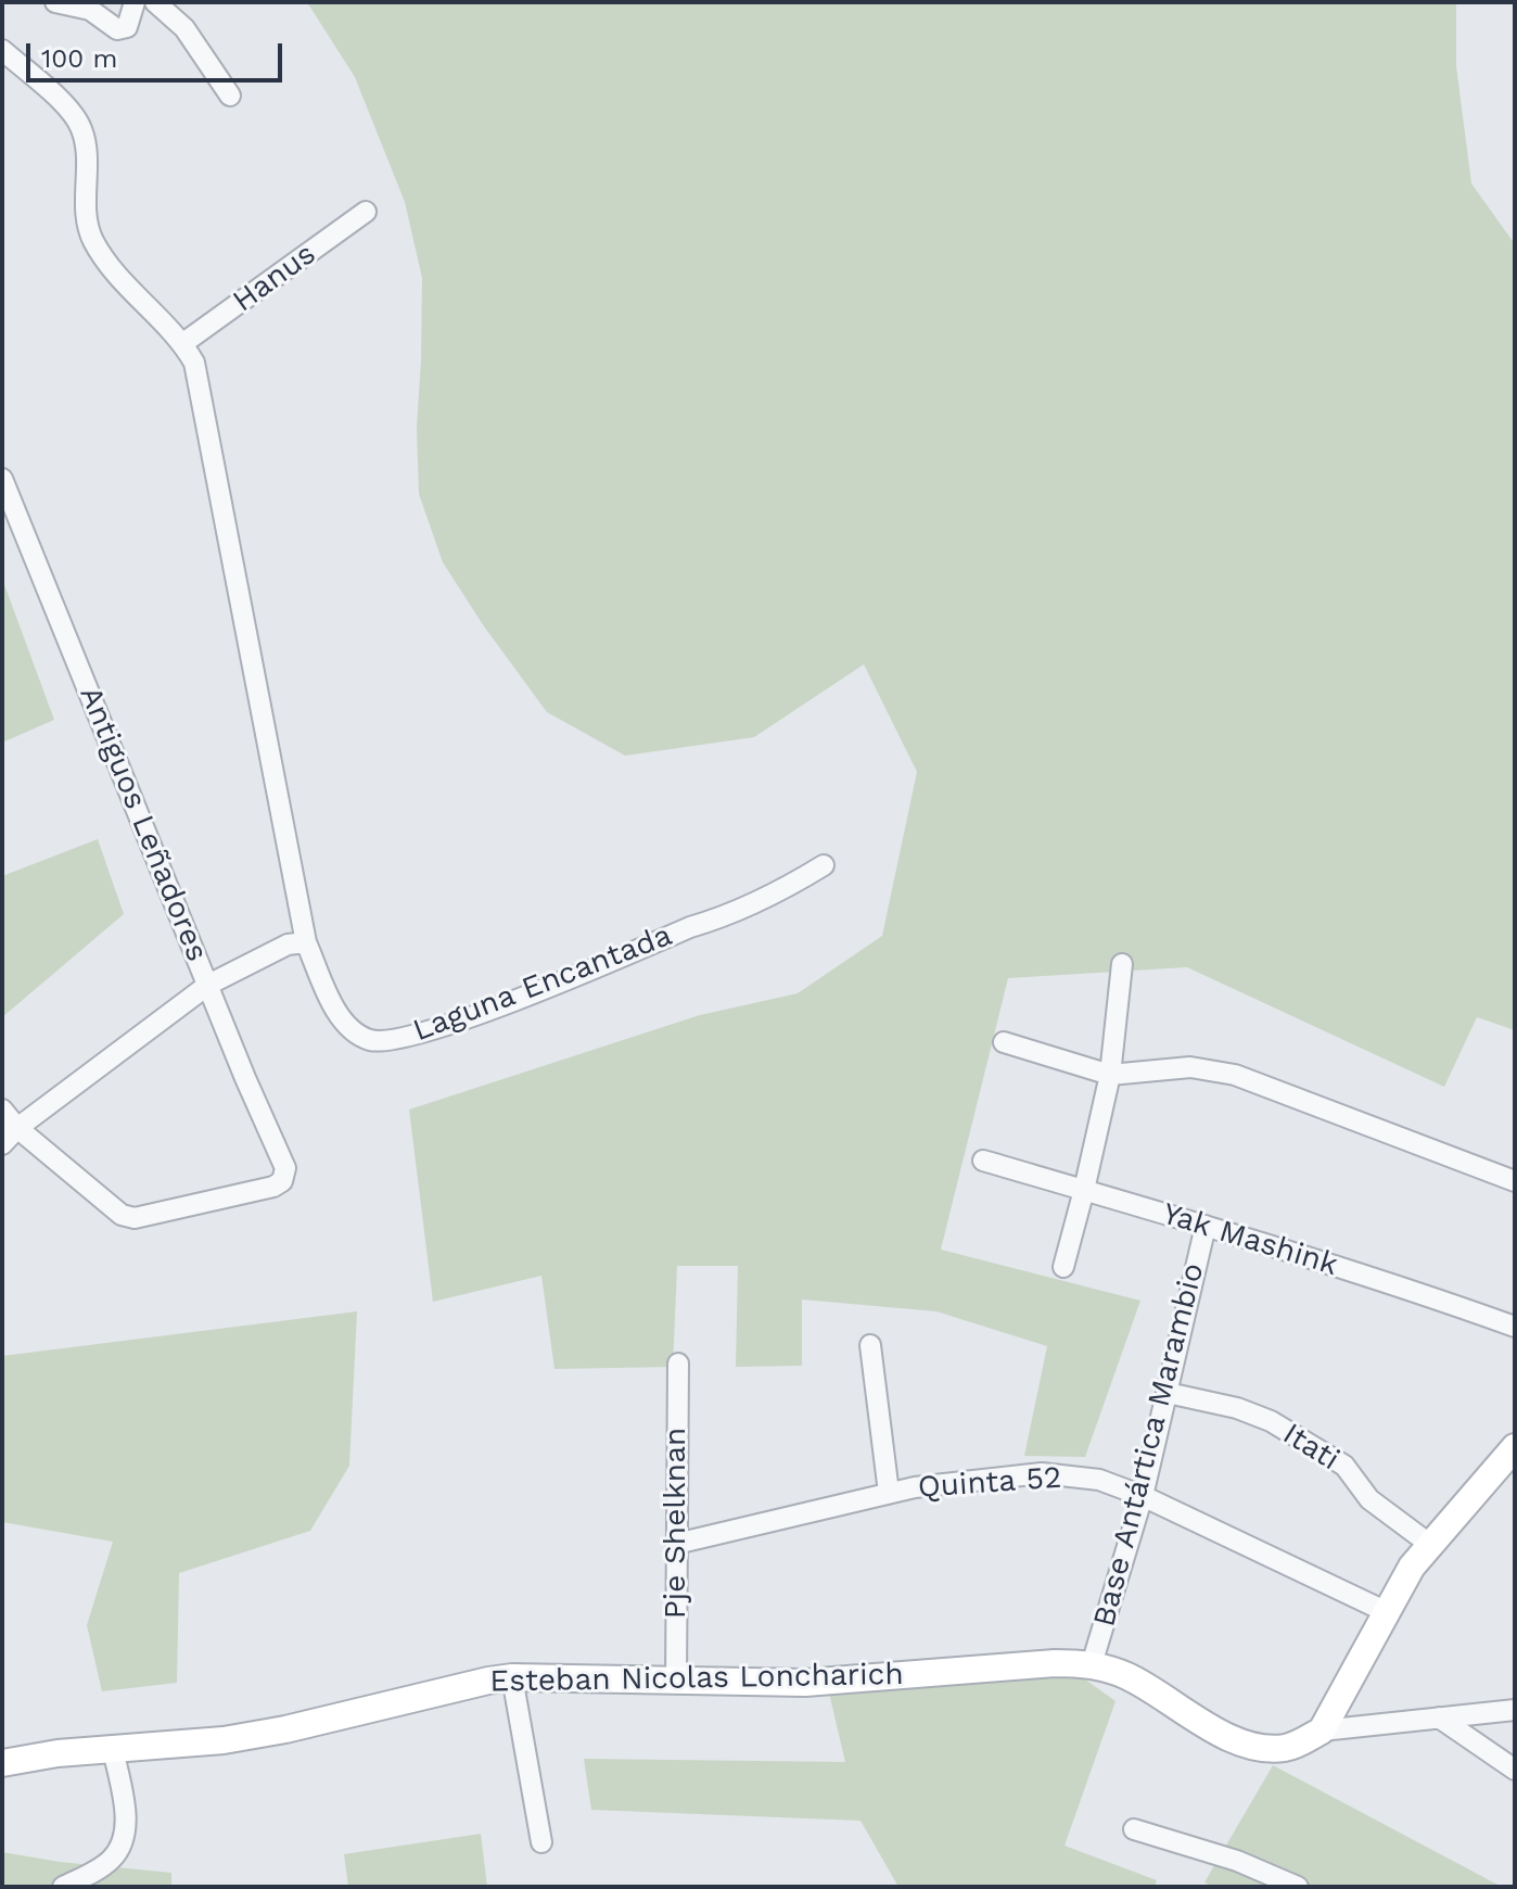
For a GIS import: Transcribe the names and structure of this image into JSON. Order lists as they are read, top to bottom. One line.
{"streets":{"street":["Hanus","Antiguos Leñadores","Laguna Encantada","Yak Mashink","Base Antártica Marambio","Itati","Quinta 52","Pje Shelknan","Esteban Nicolas Loncharich"]},"crossings":[["Hanus","Laguna Encantada"],["Yak Mashink","Base Antártica Marambio"],["Base Antártica Marambio","Itati"],["Base Antártica Marambio","Quinta 52"],["Base Antártica Marambio","Esteban Nicolas Loncharich"],["Quinta 52","Pje Shelknan"],["Pje Shelknan","Esteban Nicolas Loncharich"]],"scale_bar":"100 m"}
